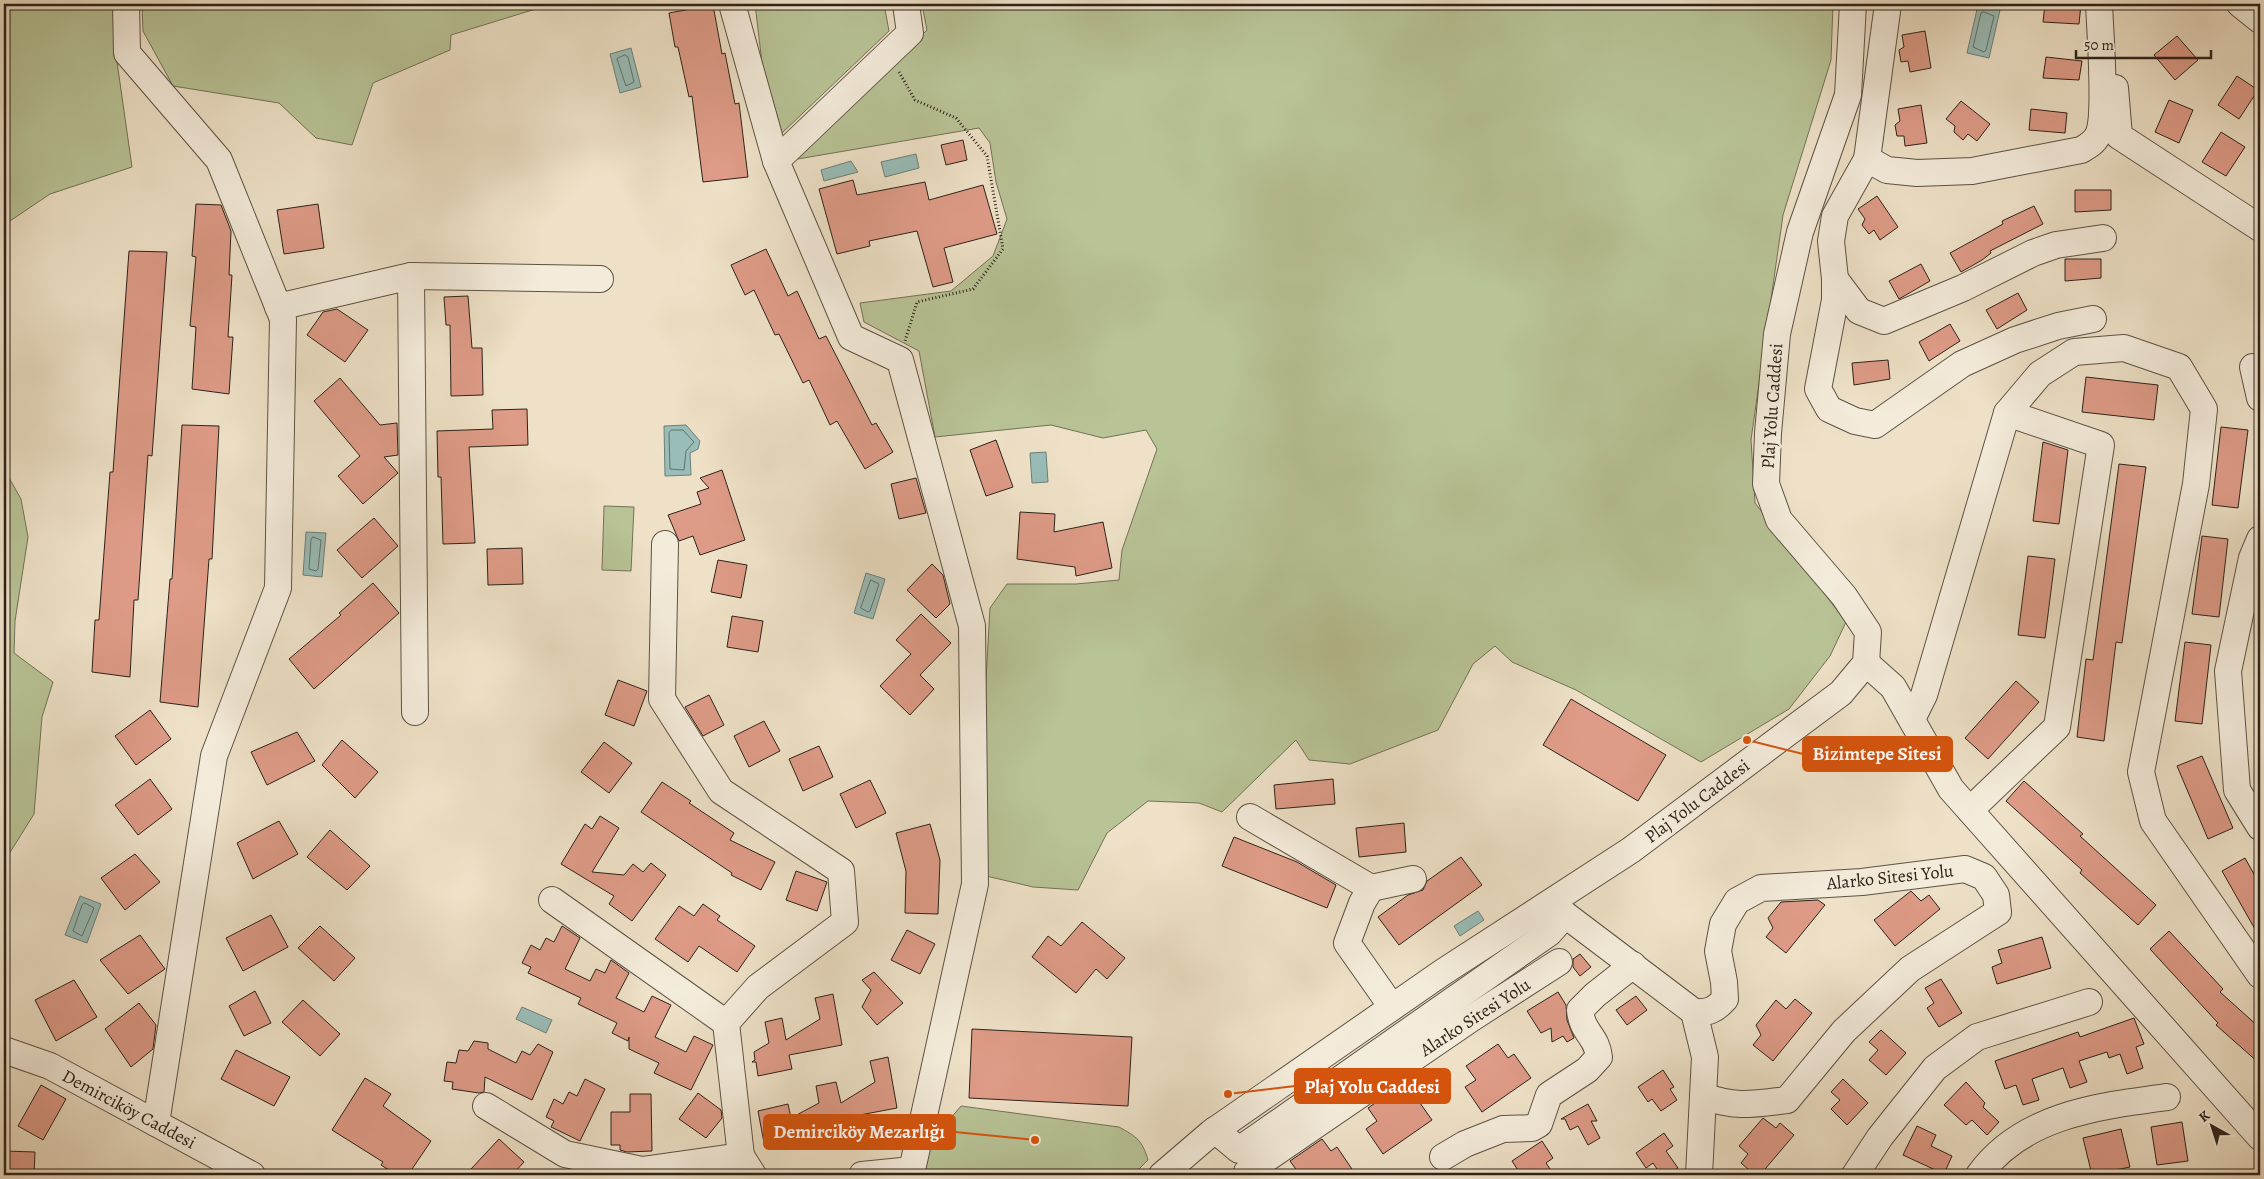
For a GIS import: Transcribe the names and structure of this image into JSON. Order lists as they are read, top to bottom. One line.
{"streets":{"street":["Plaj Yolu Caddesi","Alarko Sitesi Yolu","Demirciköy Caddesi"]},"places":["Bizimtepe Sitesi","Plaj Yolu Caddesi","Demirciköy Mezarlığı"],"scale_bar":"50 m","north":"top left"}
